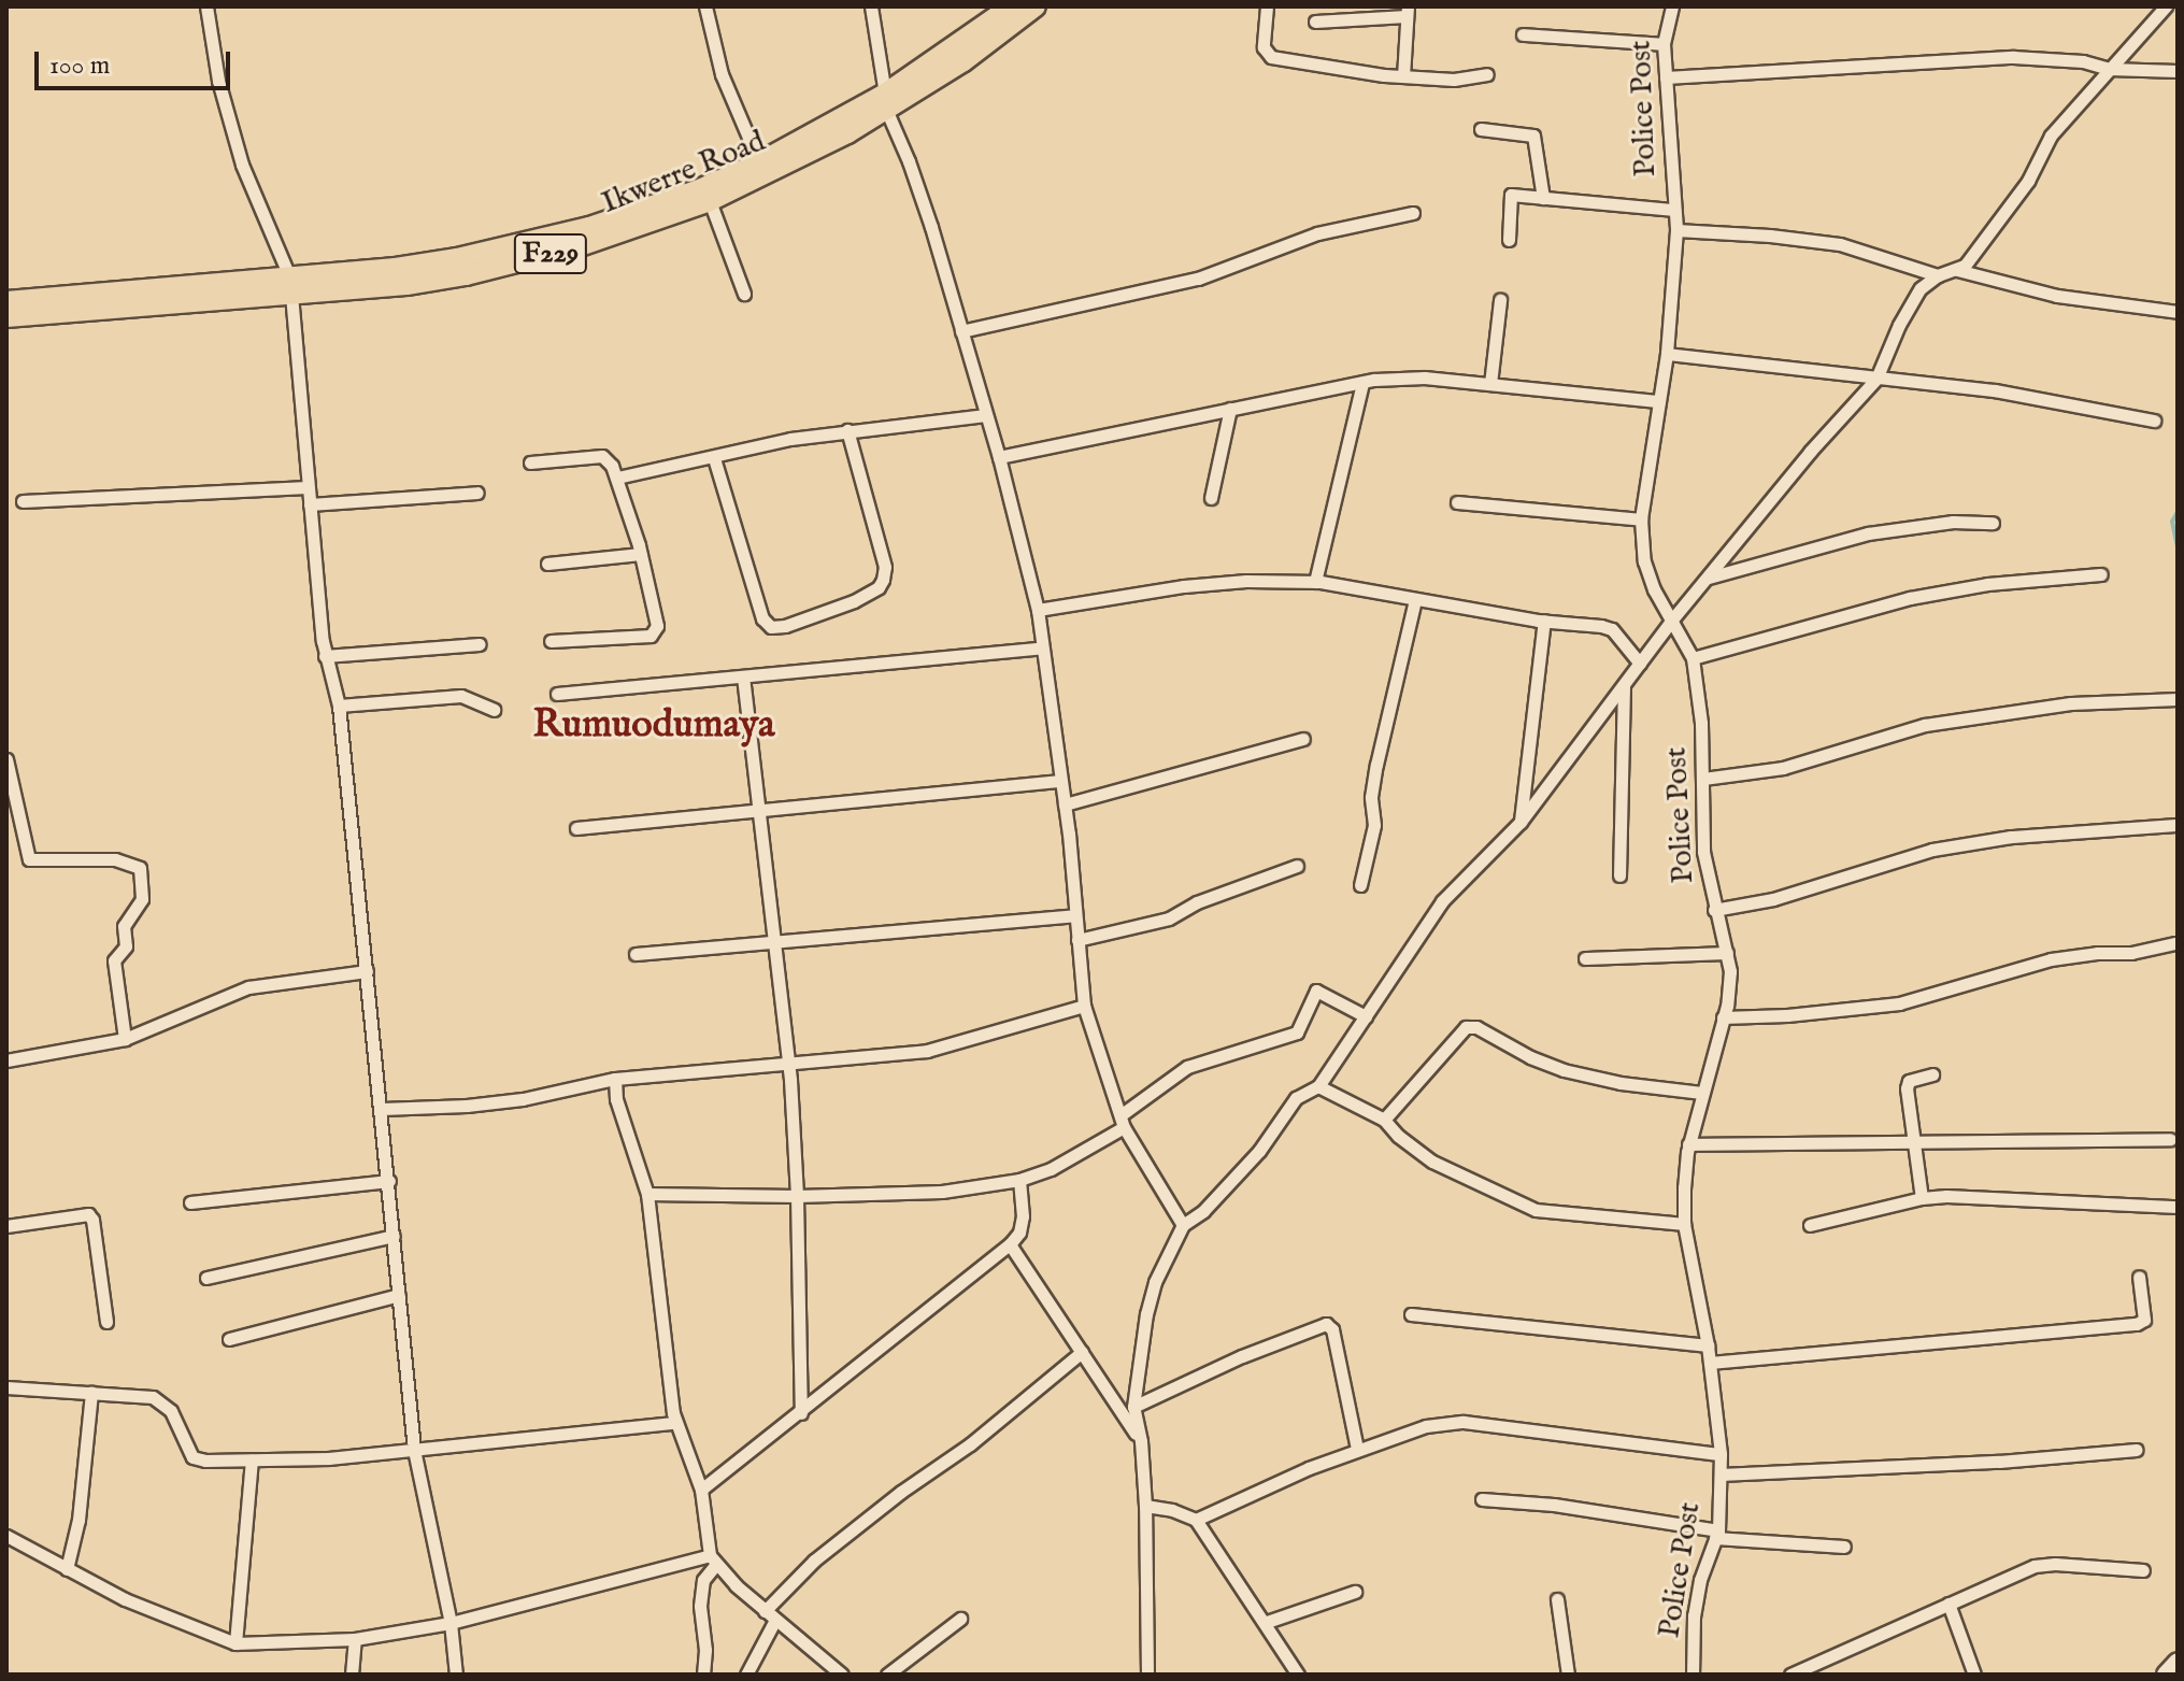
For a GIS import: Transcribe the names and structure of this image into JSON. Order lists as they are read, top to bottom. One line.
{"streets":{"main road":["Ikwerre Road","F229"],"street":["Police Post"]},"crossings":[["Ikwerre Road","F229"]],"districts":["Rumuodumaya"],"scale_bar":"100 m"}
